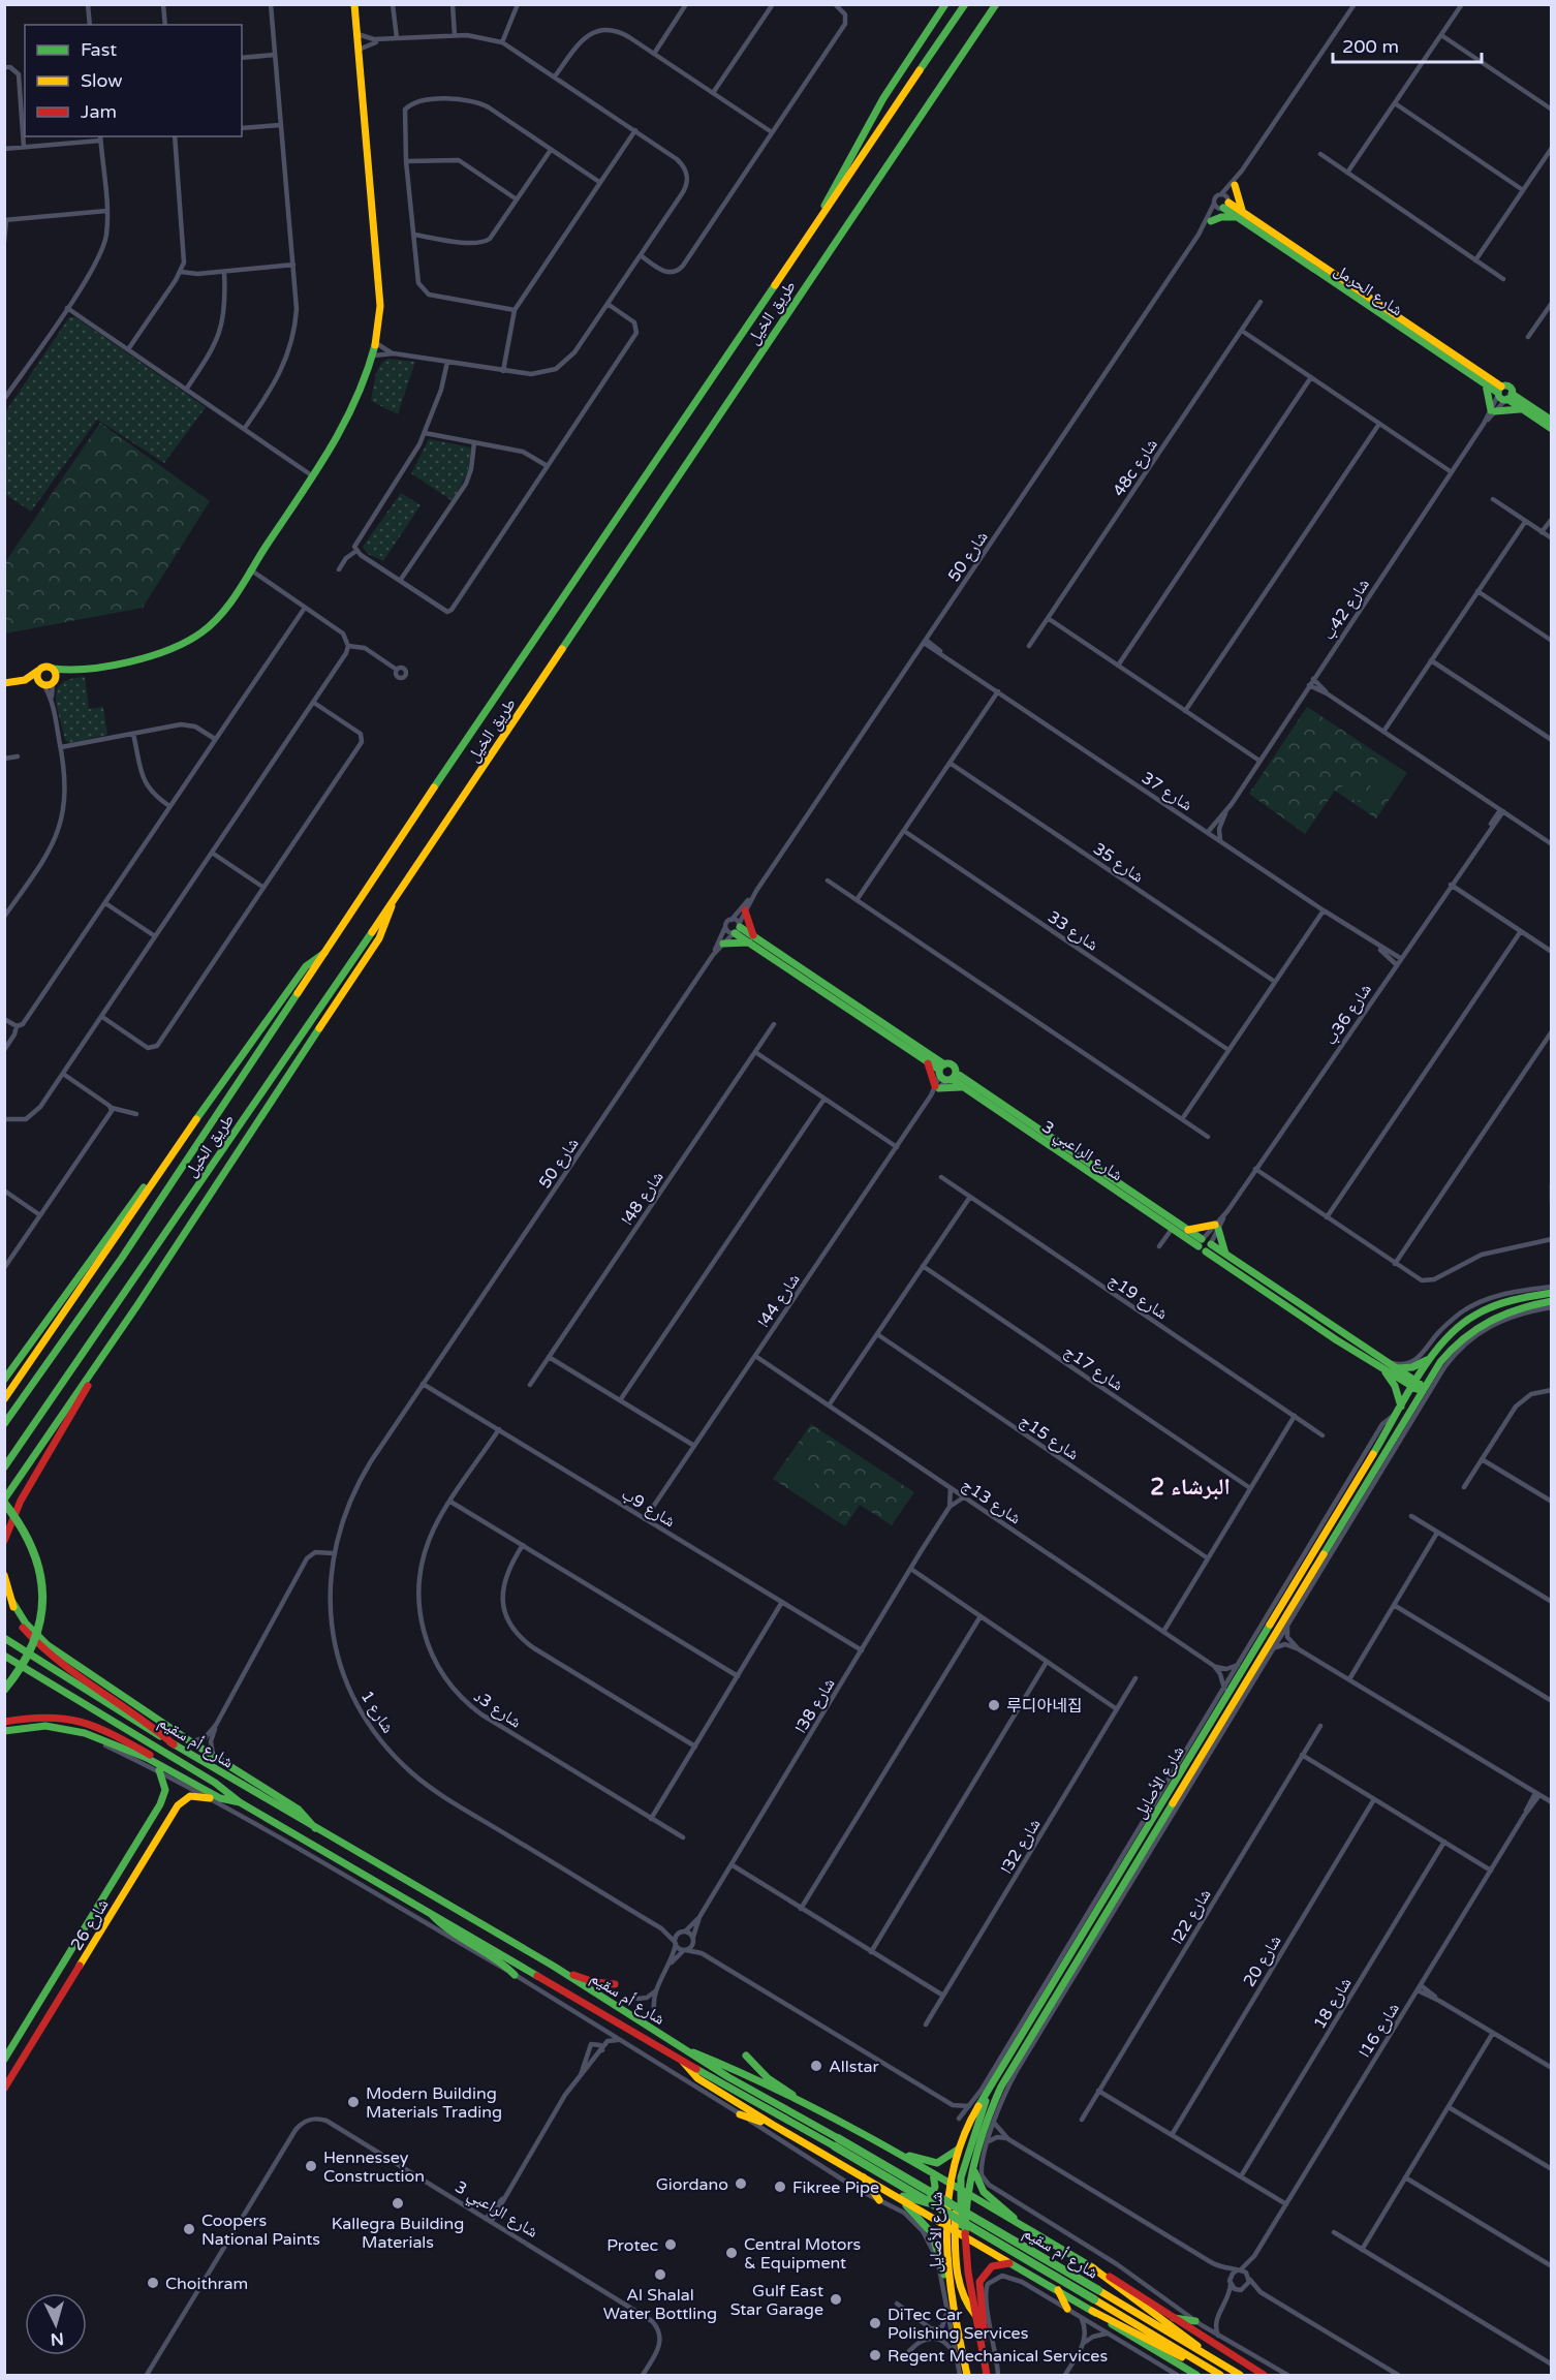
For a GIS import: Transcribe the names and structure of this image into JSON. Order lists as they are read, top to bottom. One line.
{"streets":{"main road":["شارع الحرمل","طريق الخيل","شارع الراعبي 3","شارع أم سقيم","شارع الأصايل","شارع 26"],"street":["48c شارع","شارع 50","شارع 42ب","شارع 37","شارع 35","شارع 33","شارع 36ب","شارع 48ا","شارع 19ج","شارع 44ا","شارع 17ج","شارع 15ج","شارع 13ج","شارع 9ب","شارع 38ا","شارع 3د","شارع 1","شارع 32ا","شارع 22ا","شارع 20","شارع 18","شارع 16ا"]},"crossings":[["شارع الحرمل","شارع 50"],["شارع الحرمل","شارع 42ب"],["شارع 50","شارع 37"],["شارع 50","شارع الراعبي 3"],["شارع 50","شارع 9ب"],["شارع 50","شارع 1"],["شارع 42ب","شارع 37"],["شارع 37","شارع 36ب"],["شارع 36ب","شارع الراعبي 3"],["شارع الراعبي 3","شارع 44ا"],["شارع الراعبي 3","شارع الأصايل"],["شارع 44ا","شارع 13ج"],["شارع 44ا","شارع 9ب"],["شارع 13ج","شارع 38ا"],["شارع 9ب","شارع 38ا"],["شارع 9ب","شارع 3د"],["شارع 9ب","شارع 1"],["شارع 38ا","شارع 1"]],"districts":["البرشاء 2"],"places":["루디아네집","Allstar","Modern Building Materials Trading","Hennessey Construction","Giordano","Fikree Pipe","Kallegra Building Materials","Coopers National Paints","Protec","Central Motors & Equipment","Al Shalal Water Bottling","Choithram","Gulf East Star Garage","DiTec Car Polishing Services","Regent Mechanical Services"],"legend":["Fast","Slow","Jam"],"scale_bar":"200 m","north":"bottom"}
